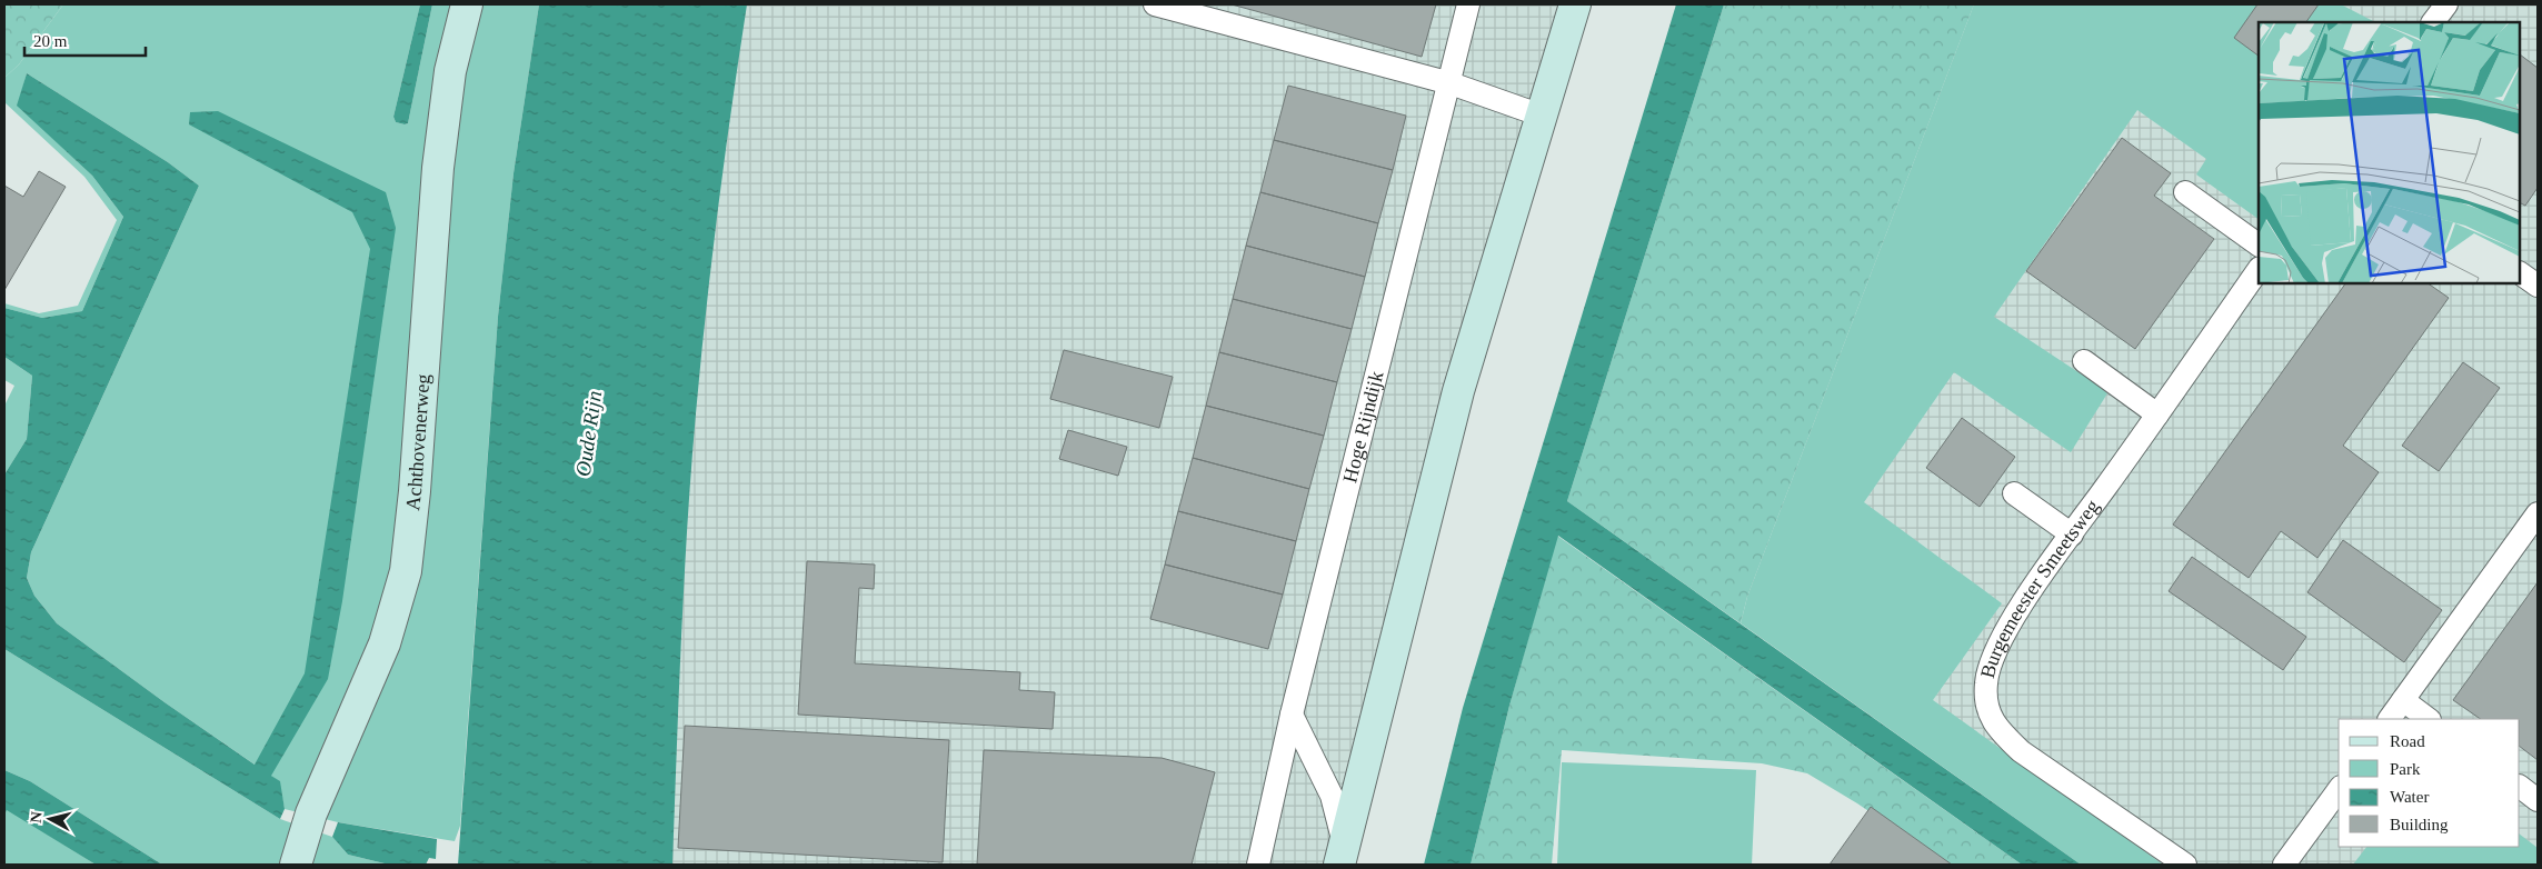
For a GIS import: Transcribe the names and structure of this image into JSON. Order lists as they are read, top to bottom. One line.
{"streets":{"street":["Achthovenerweg"],"lane":["Hoge Rijndijk","Burgemeester Smeetsweg"]},"water":["Oude Rijn"],"legend":["Road","Park","Water","Building"],"scale_bar":"20 m","north":"left"}
